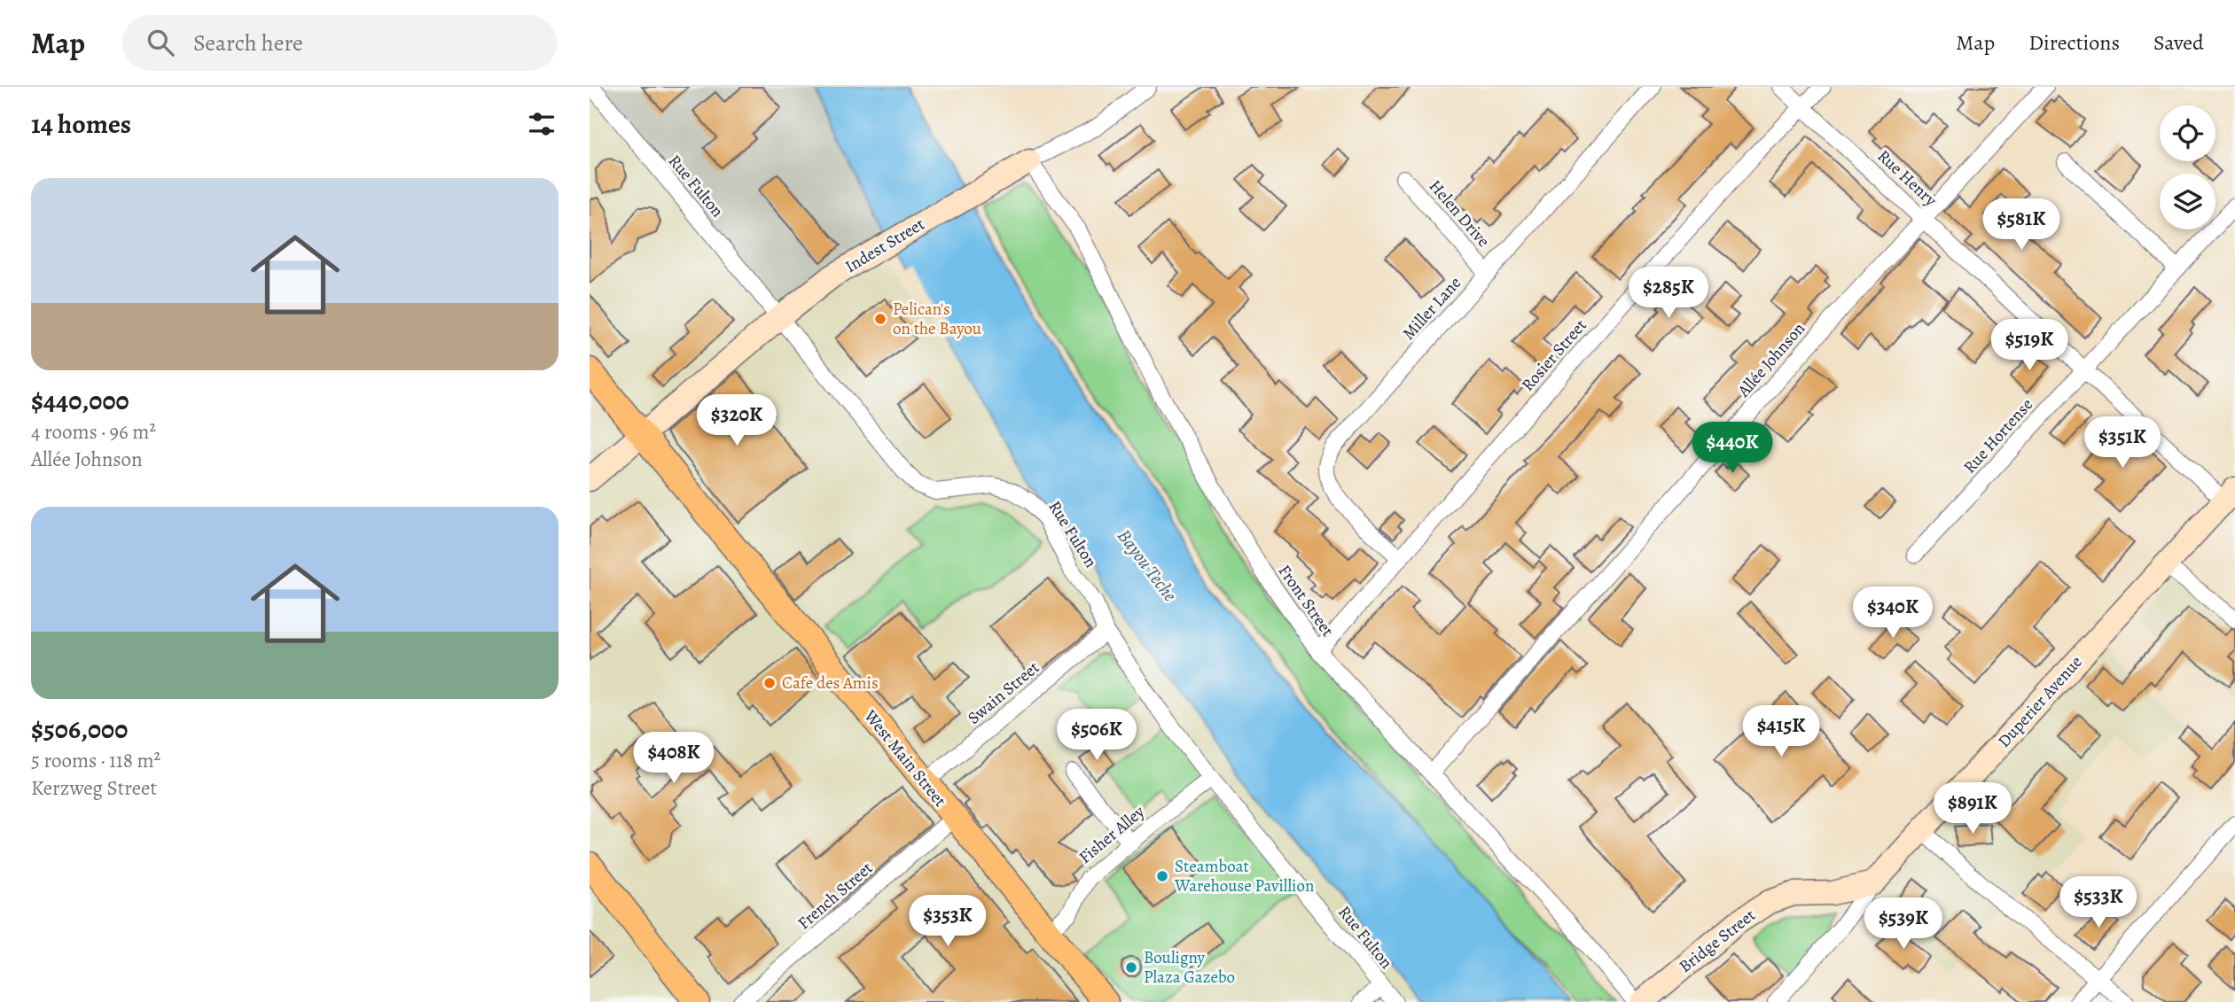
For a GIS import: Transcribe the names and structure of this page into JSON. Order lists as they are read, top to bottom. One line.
{"streets":{"main road":["Indest Street","Duperier Avenue","West Main Street","Bridge Street"],"street":["Rue Henry","Rue Fulton","Helen Drive","Miller Lane","Rosier Street","Allée Johnson","Rue Hortense","Front Street","Swain Street","Fisher Alley","French Street"]},"crossings":[["Rue Henry","Rosier Street"],["Rue Henry","Allée Johnson"],["Rue Henry","Rue Hortense"],["Rue Henry","Duperier Avenue"],["Rue Fulton","Indest Street"],["Rue Fulton","Swain Street"],["Rue Fulton","Fisher Alley"],["Helen Drive","Miller Lane"],["Indest Street","Front Street"],["Indest Street","West Main Street"],["Miller Lane","Rosier Street"],["Rosier Street","Front Street"],["Allée Johnson","Front Street"],["Swain Street","West Main Street"],["Duperier Avenue","Bridge Street"],["West Main Street","Fisher Alley"],["West Main Street","French Street"]],"water":["Bayou Teche"],"places":["Pelican's on the Bayou","Cafe des Amis","Steamboat Warehouse Pavillion","Bouligny Plaza Gazebo"],"page":{"header":"Map","search":"Search here","nav":["Map","Directions","Saved"],"heading":"14 homes","list":[{"name":"$440,000","note":"4 rooms · 96 m² · Allée Johnson"},{"name":"$506,000","note":"5 rooms · 118 m² · Kerzweg Street"}],"price":["$581K","$285K","$519K","$320K","$351K","$440K","$340K","$415K","$506K","$408K","$891K","$533K","$353K","$539K"]}}
